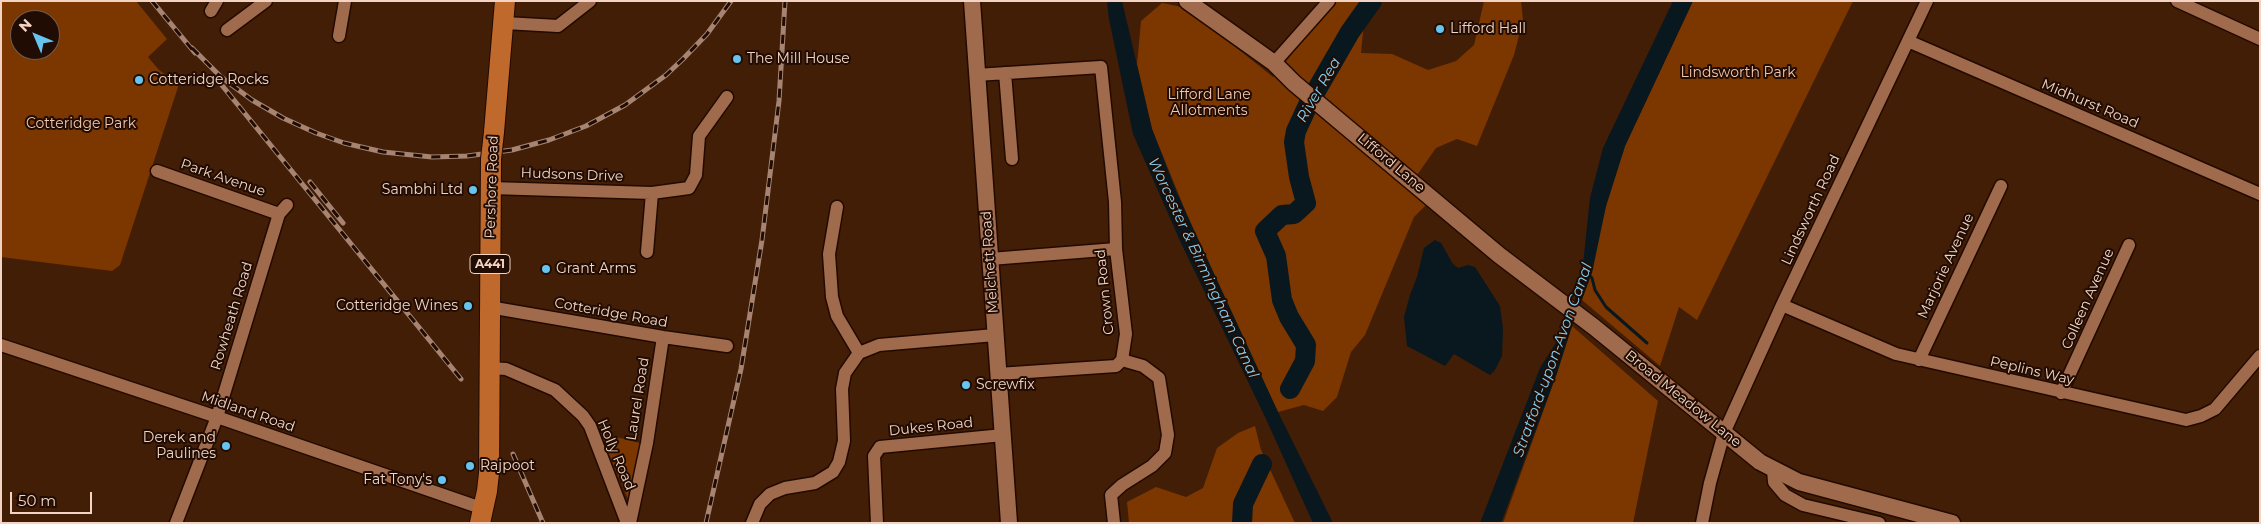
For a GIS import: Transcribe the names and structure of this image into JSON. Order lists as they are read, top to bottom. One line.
{"streets":{"main road":["Pershore Road","A441"],"street":["Midhurst Road","Lifford Lane","Hudsons Drive","Park Avenue","Lindsworth Road","Melchett Road","Marjorie Avenue","Crown Road","Colleen Avenue","Cotteridge Road","Rowheath Road","Peplins Way","Laurel Road","Broad Meadow Lane","Midland Road","Dukes Road","Holly Road"]},"crossings":[["Midhurst Road","Lindsworth Road"],["Lifford Lane","Broad Meadow Lane"],["Hudsons Drive","Pershore Road"],["Park Avenue","Rowheath Road"],["Pershore Road","Cotteridge Road"],["Pershore Road","Midland Road"],["Pershore Road","Holly Road"],["Lindsworth Road","Peplins Way"],["Lindsworth Road","Broad Meadow Lane"],["Melchett Road","Dukes Road"],["Marjorie Avenue","Peplins Way"],["Colleen Avenue","Peplins Way"],["Cotteridge Road","Laurel Road"],["Rowheath Road","Midland Road"],["Laurel Road","Holly Road"]],"water":["River Rea","Worcester & Birmingham Canal","Stratford-upon-Avon Canal"],"parks":["Lindsworth Park","Lifford Lane Allotments","Cotteridge Park"],"places":["Lifford Hall","The Mill House","Cotteridge Rocks","Sambhi Ltd","Grant Arms","Cotteridge Wines","Screwfix","Derek and Paulines","Rajpoot","Fat Tony's"],"scale_bar":"50 m","north":"top left"}
